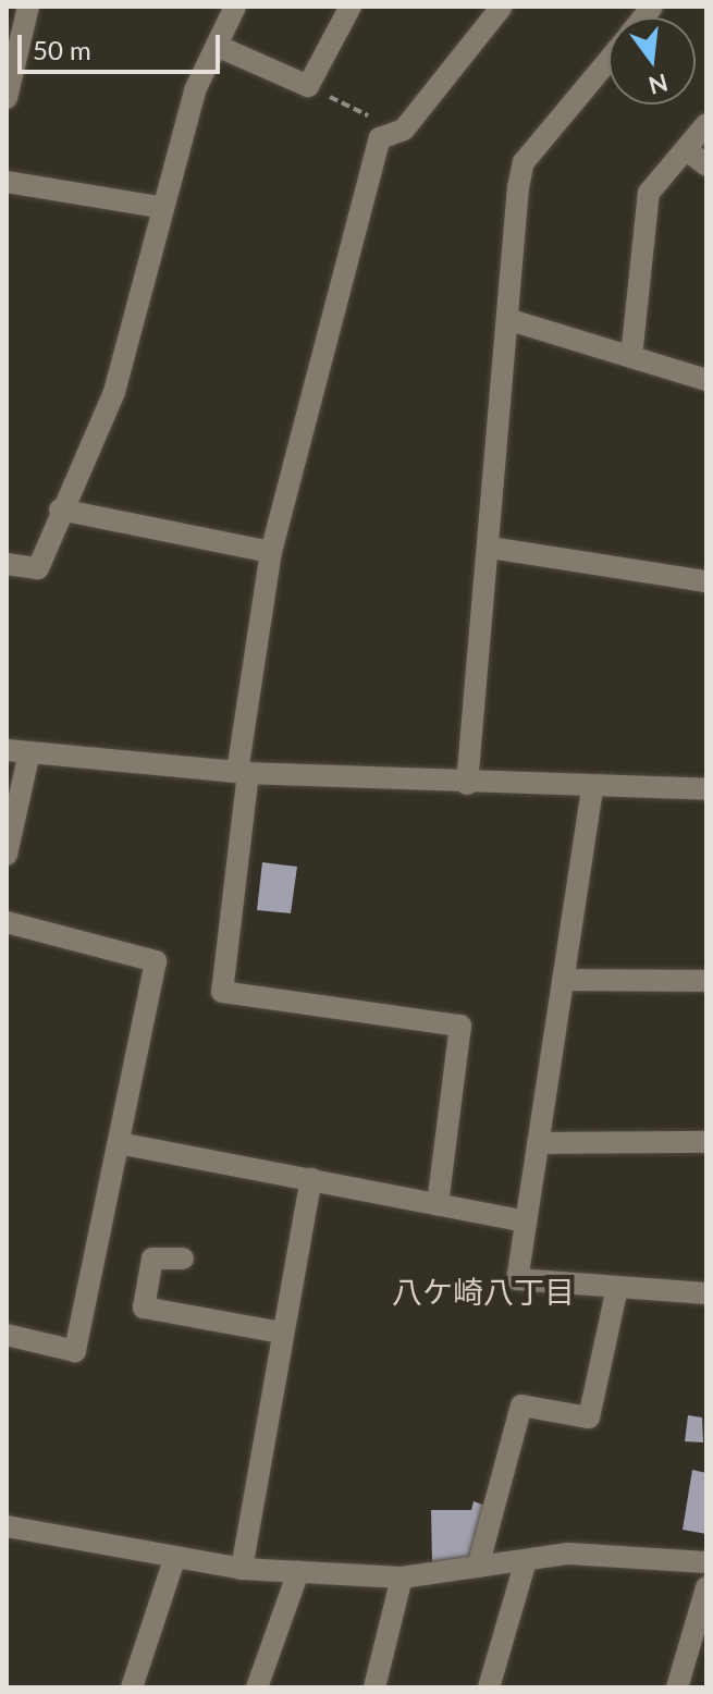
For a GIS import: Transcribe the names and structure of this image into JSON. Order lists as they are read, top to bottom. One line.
{"districts":["八ケ崎八丁目"],"scale_bar":"50 m","north":"bottom"}
